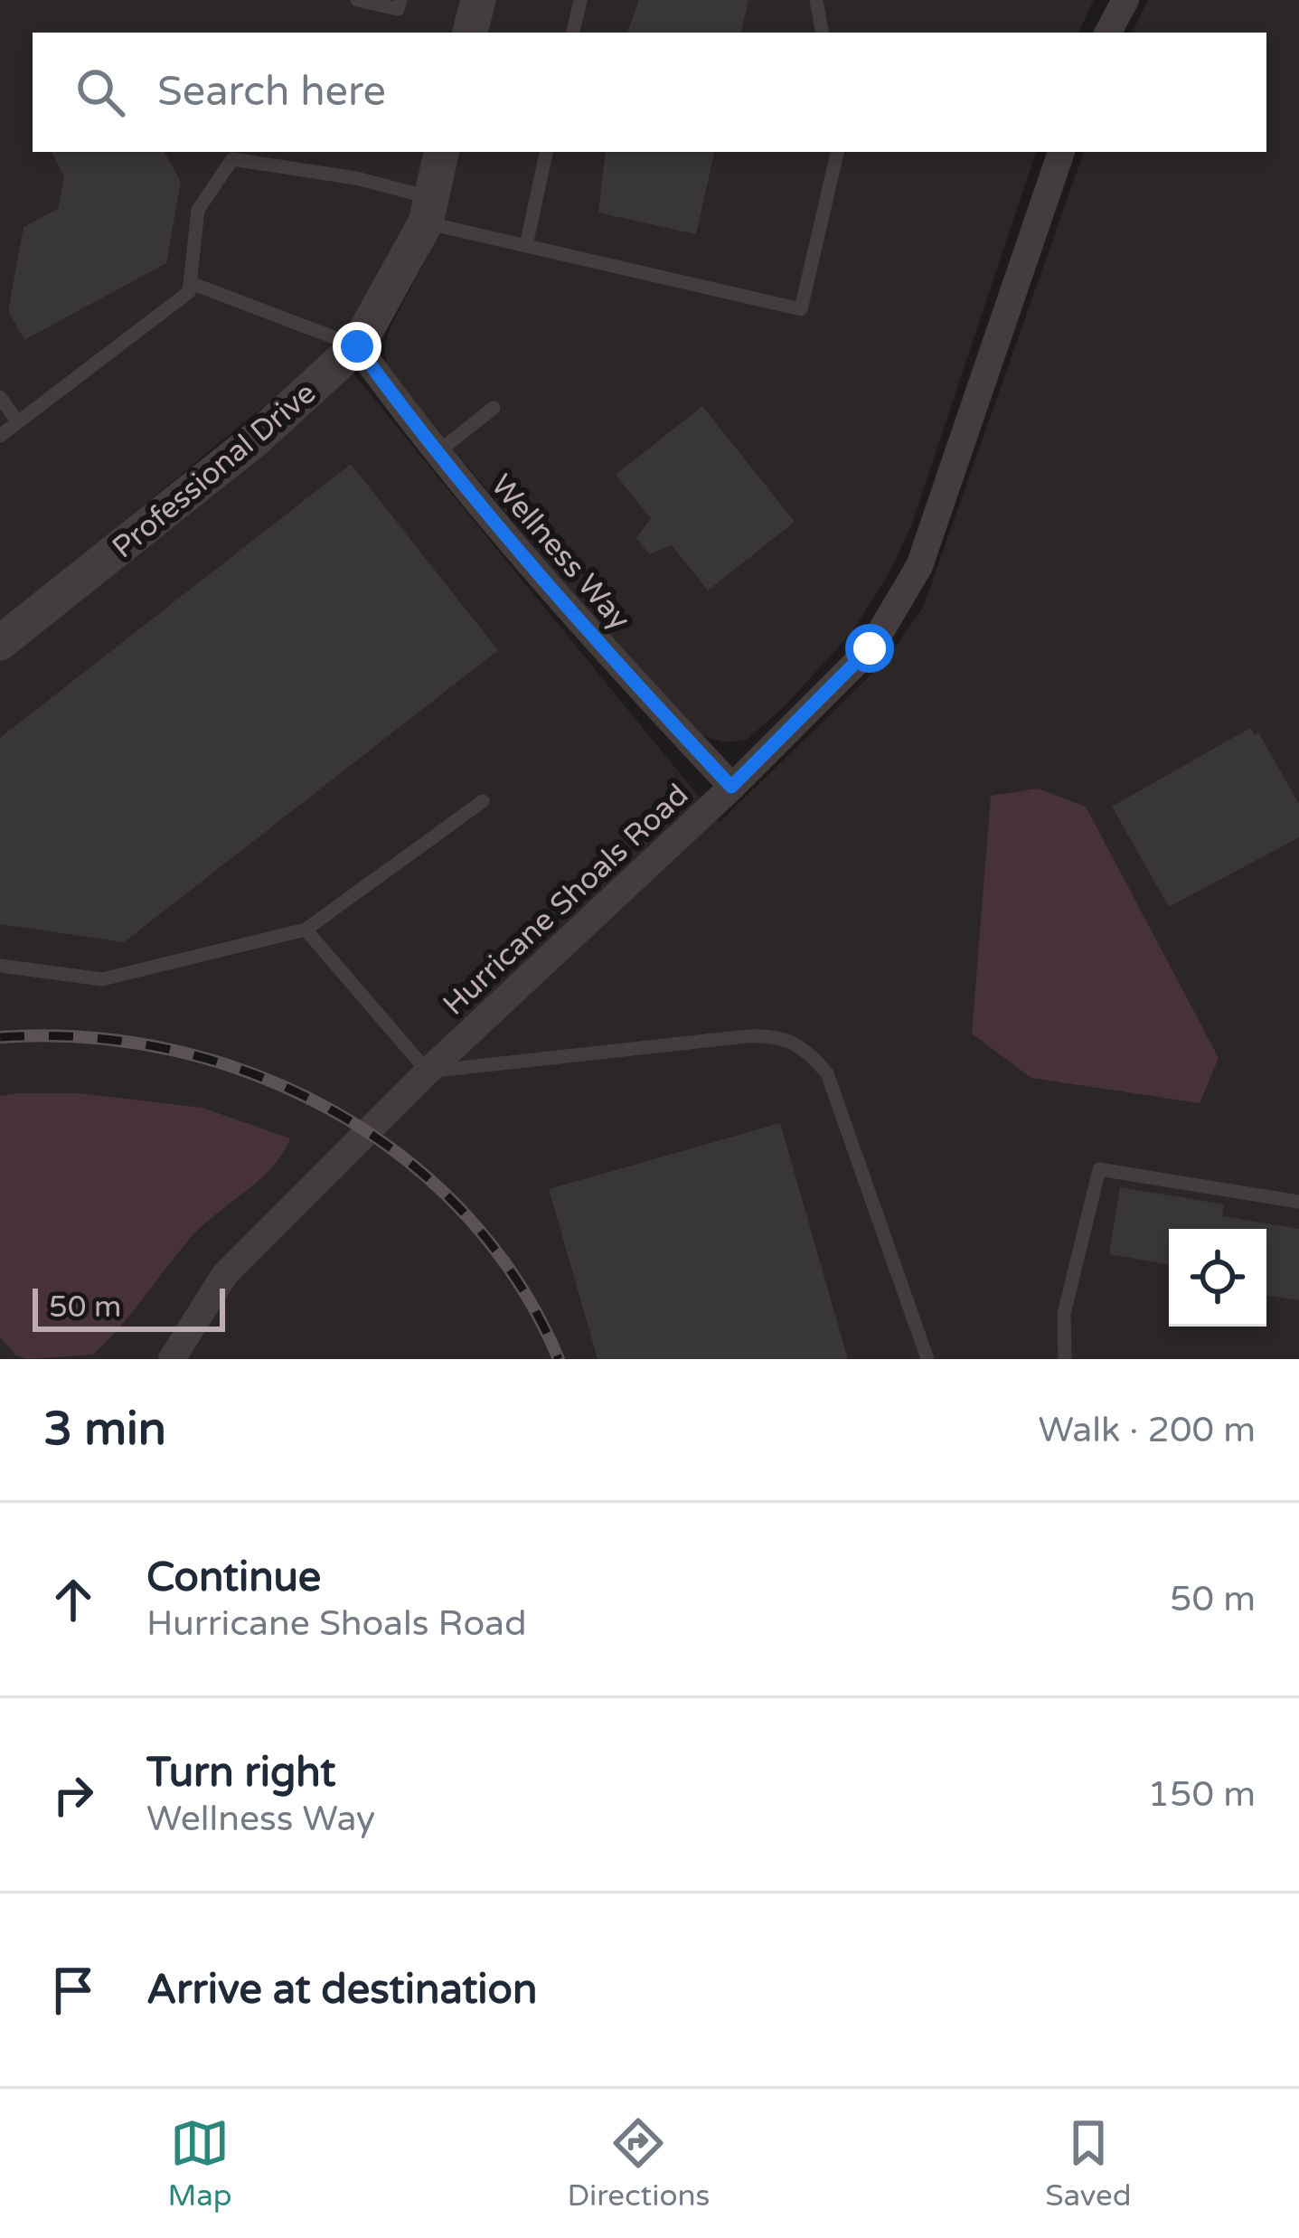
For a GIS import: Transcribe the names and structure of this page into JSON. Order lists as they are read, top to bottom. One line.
{"streets":{"street":["Professional Drive","Wellness Way","Hurricane Shoals Road"]},"crossings":[["Professional Drive","Wellness Way"],["Wellness Way","Hurricane Shoals Road"]],"scale_bar":"50 m","page":{"search":"Search here","scale":"50 m","heading":["3 min","Walk · 200 m"],"list":[["Continue","Hurricane Shoals Road","50 m"],["Turn right","Wellness Way","150 m"],"Arrive at destination"],"nav":["Map","Directions","Saved"]}}
